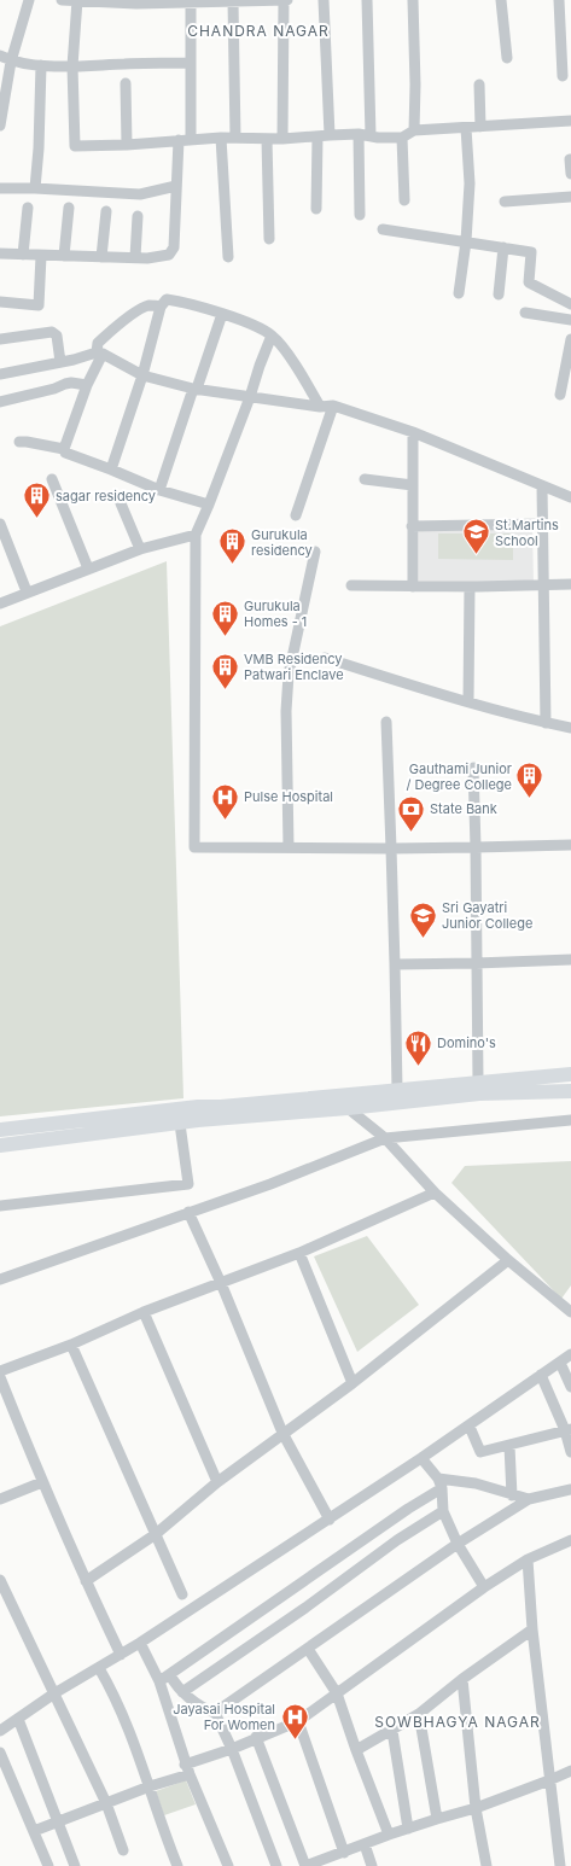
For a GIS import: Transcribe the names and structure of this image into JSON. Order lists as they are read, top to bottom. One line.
{"districts":["CHANDRA NAGAR","SOWBHAGYA NAGAR"],"places":{"building":["sagar residency","Gurukula residency","Gurukula Homes - 1","VMB Residency Patwari Enclave","Gauthami Junior / Degree College"],"school or university":["St.Martins School","Sri Gayatri Junior College"],"hospital":["Pulse Hospital","Jayasai Hospital For Women"],"bank":["State Bank"],"restaurant":["Domino's"]}}
